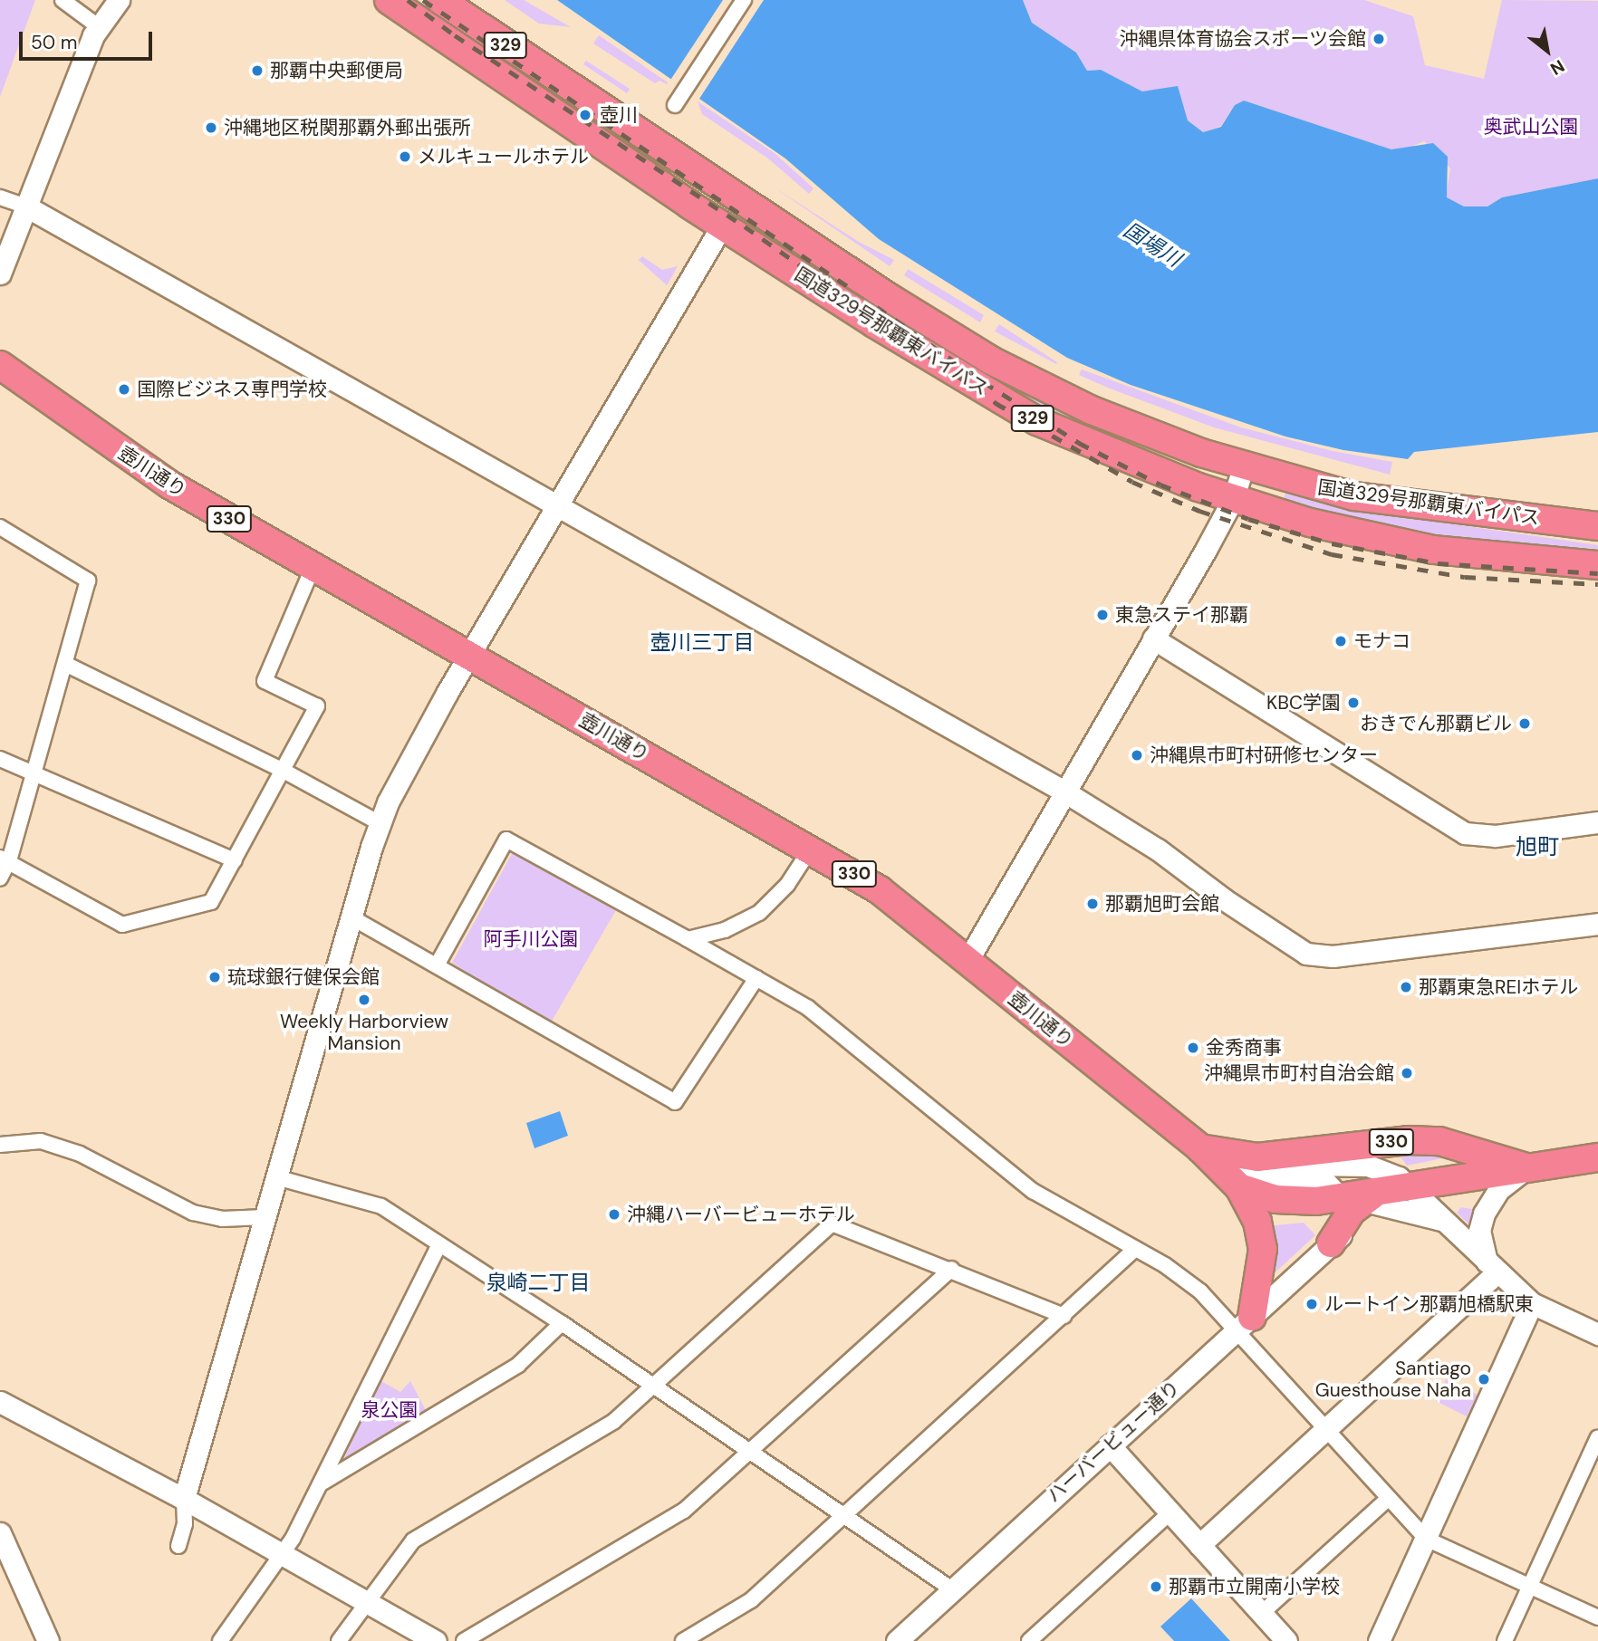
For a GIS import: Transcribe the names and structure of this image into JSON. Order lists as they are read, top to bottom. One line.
{"streets":{"highway":["329","国道329号那覇東バイパス","壺川通り","330"],"street":["ハーバービュー通り"]},"districts":["壺川三丁目","旭町","泉崎二丁目"],"water":["国場川"],"parks":["奥武山公園","阿手川公園","泉公園"],"places":["沖縄県体育協会スポーツ会館","那覇中央郵便局","壺川","沖縄地区税関那覇外郵出張所","メルキュールホテル","国際ビジネス専門学校","東急ステイ那覇","モナコ","KBC学園","おきでん那覇ビル","沖縄県市町村研修センター","那覇旭町会館","琉球銀行健保会館","那覇東急REIホテル","Weekly Harborview Mansion","金秀商事","沖縄県市町村自治会館","沖縄ハーバービューホテル","ルートイン那覇旭橋駅東","Santiago Guesthouse Naha","那覇市立開南小学校"],"scale_bar":"50 m","north":"bottom right"}
